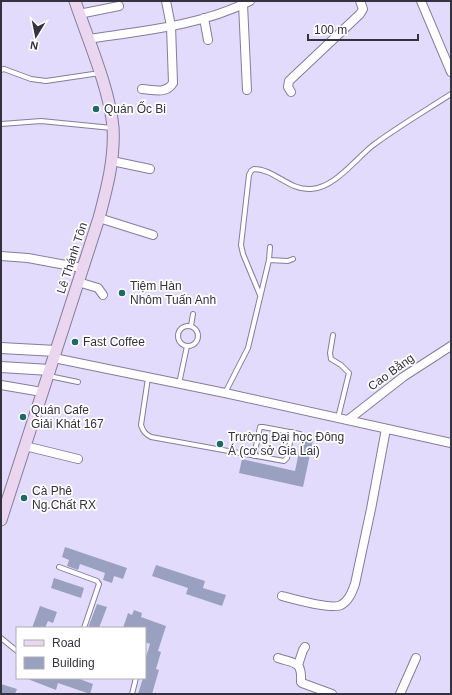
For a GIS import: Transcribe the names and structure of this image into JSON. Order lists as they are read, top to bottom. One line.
{"streets":{"main road":["Lê Thánh Tôn"],"street":["Cao Bằng"]},"places":["Quán Ốc Bi","Tiệm Hàn Nhôm Tuấn Anh","Fast Coffee","Quán Cafe Giải Khát 167","Trường Đại học Đông Á (cơ sở Gia Lai)","Cà Phê Ng.Chất RX"],"legend":["Road","Building"],"scale_bar":"100 m","north":"bottom"}
